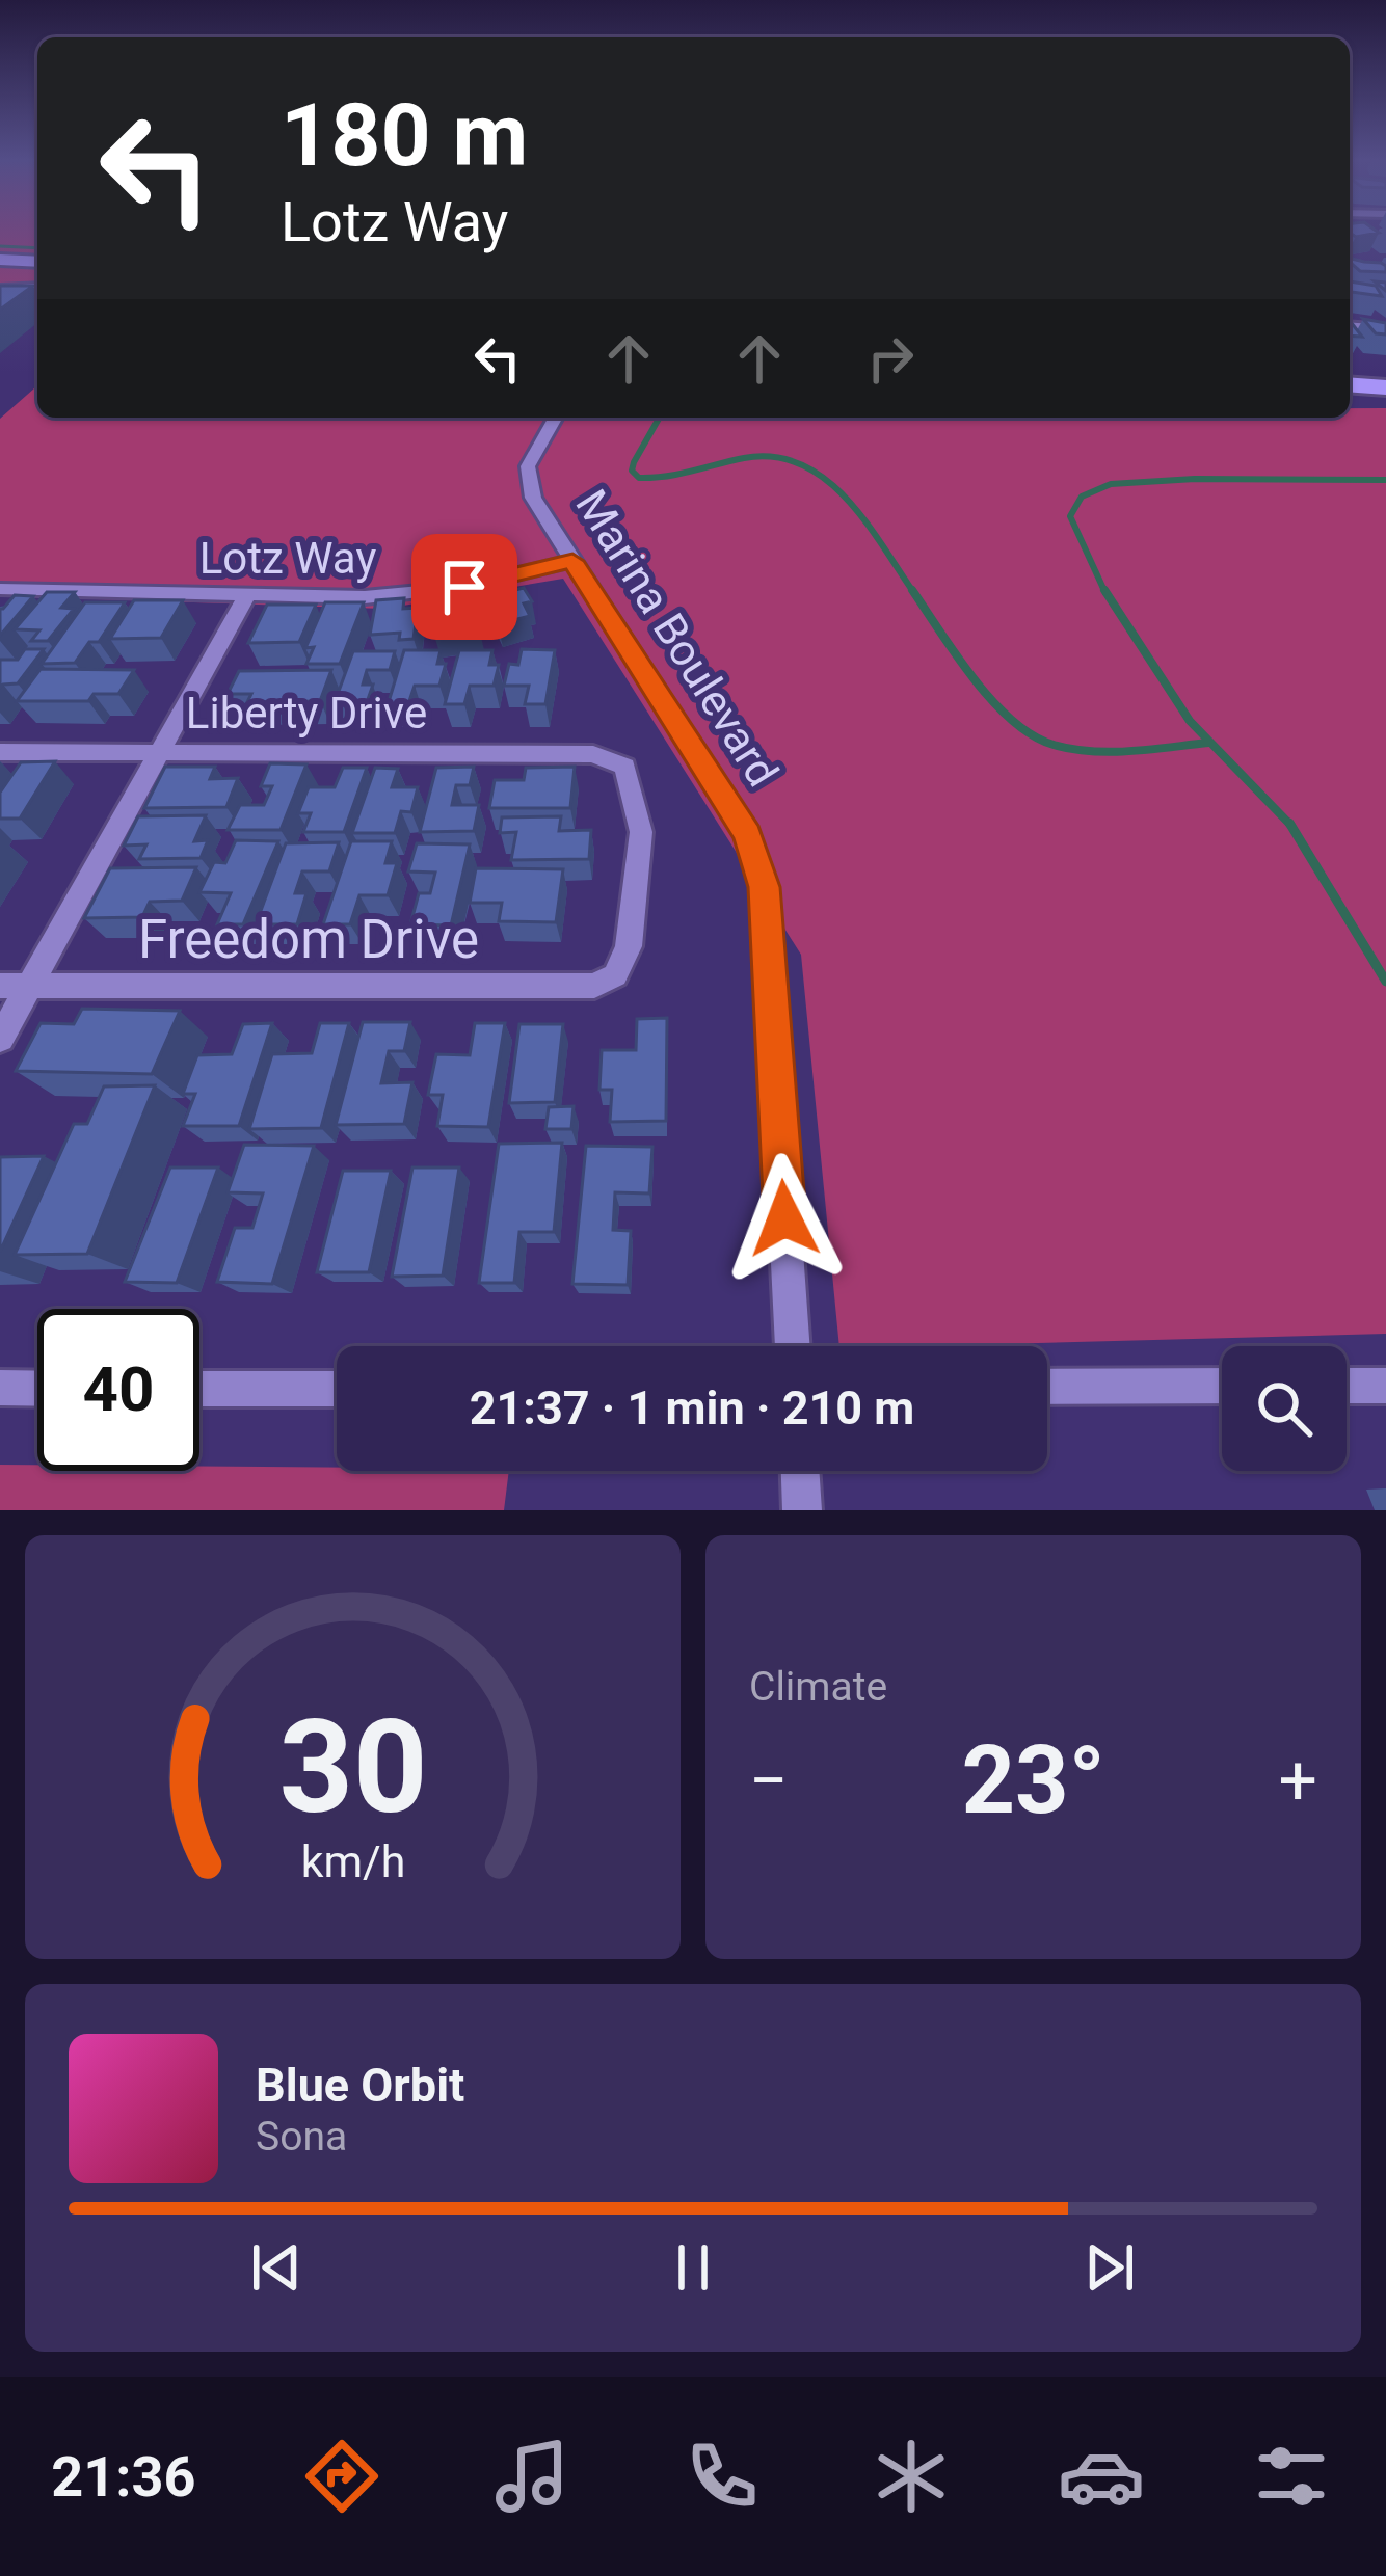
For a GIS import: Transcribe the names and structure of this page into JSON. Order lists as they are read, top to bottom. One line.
{"streets":{"street":["Lotz Way","Marina Boulevard","Liberty Drive","Freedom Drive"]},"crossings":[["Lotz Way","Marina Boulevard"],["Liberty Drive","Freedom Drive"]],"page":{"turn":["180 m","Lotz Way"],"limit":"40","trip":"21:37 · 1 min · 210 m","tile":"Climate","heat":["−","23°","+"],"song":["Blue Orbit","Sona"],"tabs":"21:36","gauge":["30","km/h"]}}
